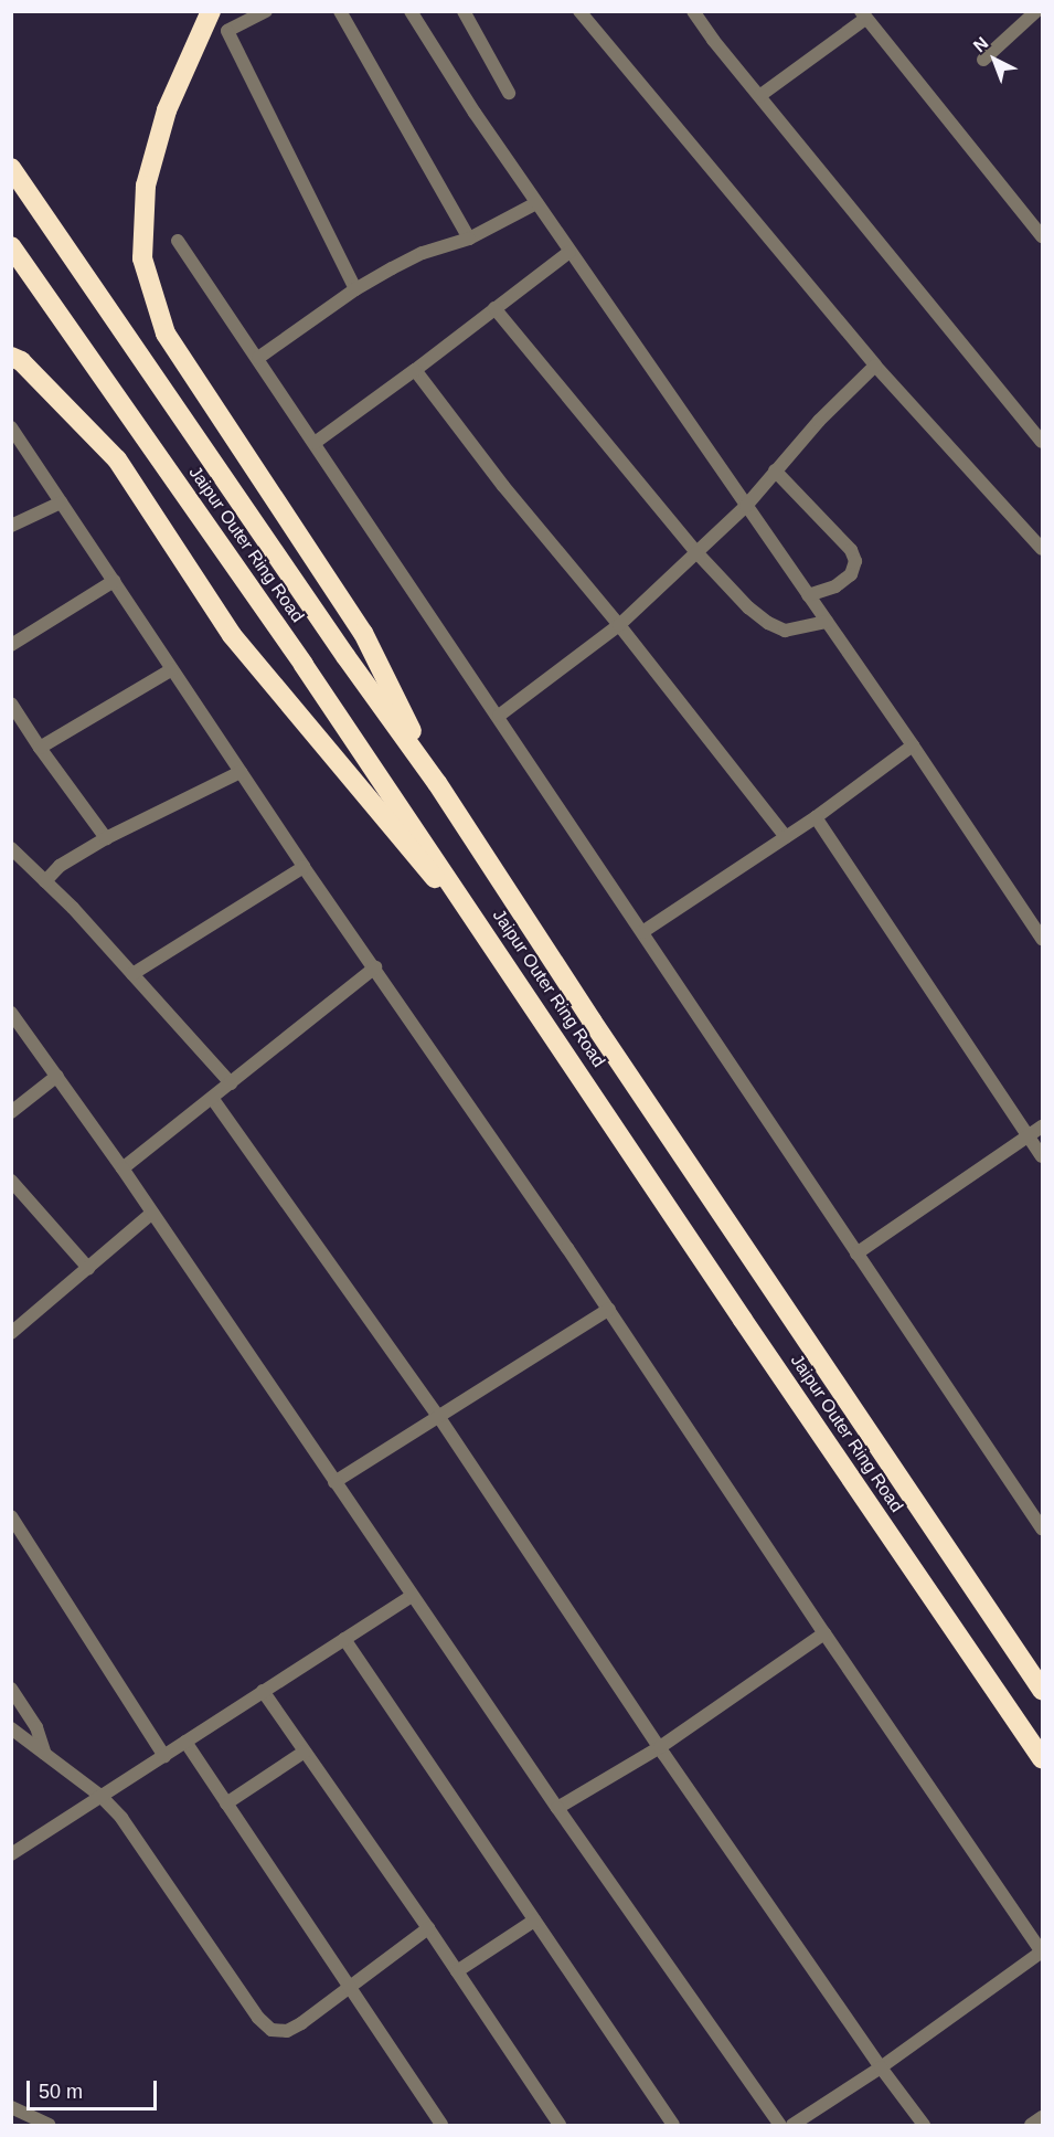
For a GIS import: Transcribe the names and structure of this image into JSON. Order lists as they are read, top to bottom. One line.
{"streets":{"highway":["Jaipur Outer Ring Road"]},"scale_bar":"50 m","north":"top left"}
